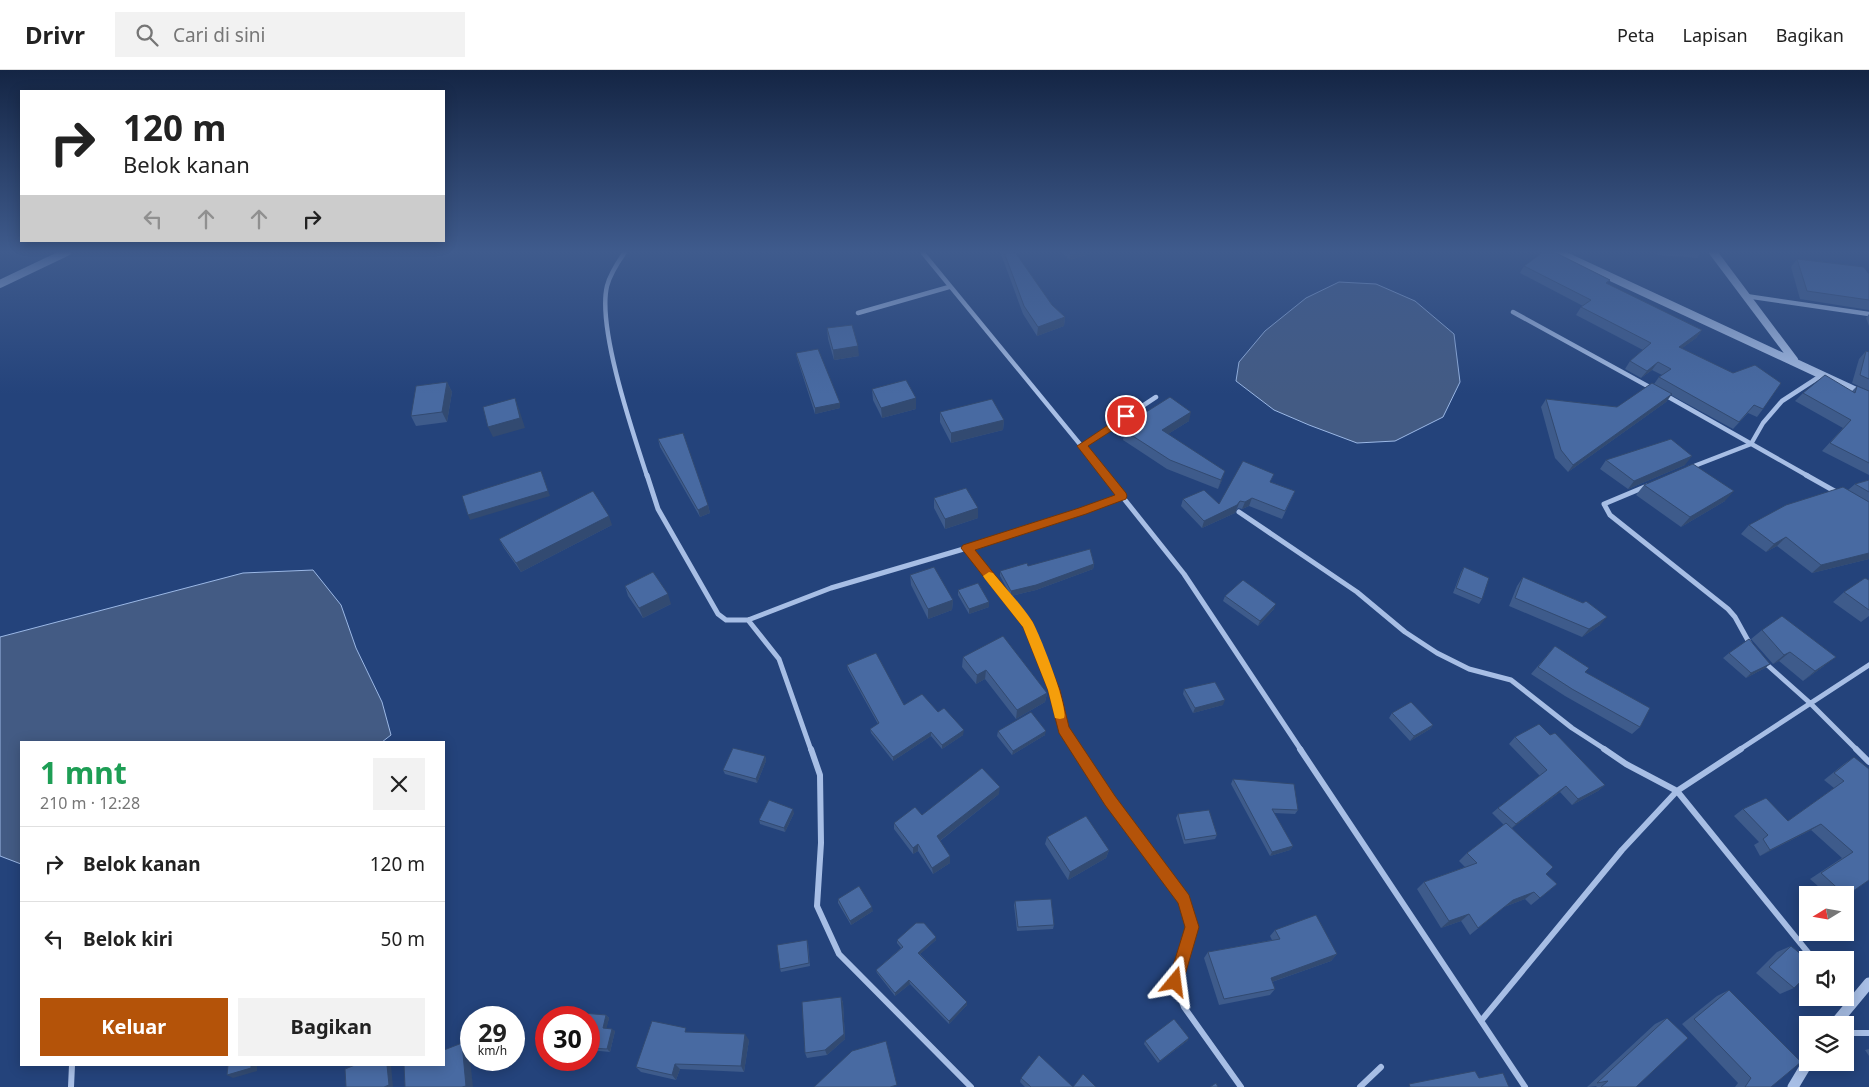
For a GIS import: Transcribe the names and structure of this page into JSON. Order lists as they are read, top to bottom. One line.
{"north":"left","page":{"header":"Drivr","search":"Cari di sini","nav":["Peta","Lapisan","Bagikan"],"turn":["120 m","Belok kanan"],"heading":["1 mnt","210 m · 12:28"],"list":[{"name":"Belok kanan","value":"120 m"},{"name":"Belok kiri","value":"50 m"}],"buttons":["Keluar","Bagikan"],"speed":"29 km/h","limit":"30"}}
